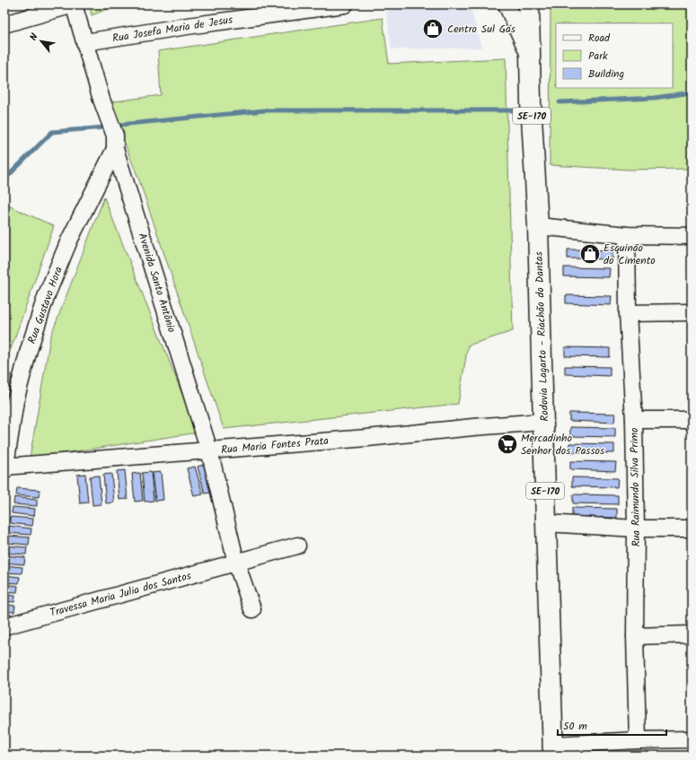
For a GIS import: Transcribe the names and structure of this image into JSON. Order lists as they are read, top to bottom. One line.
{"streets":{"main road":["SE-170","Rodovia Lagarto - Riachão do Dantas"],"street":["Rua Josefa Maria de Jesus","Avenida Santo Antônio","Rua Gustavo Hora","Rua Maria Fontes Prata","Rua Raimundo Silva Primo","Travessa Maria Julia dos Santos"]},"crossings":[["Rua Josefa Maria de Jesus","Avenida Santo Antônio"],["Avenida Santo Antônio","Rua Gustavo Hora"],["Avenida Santo Antônio","Rua Maria Fontes Prata"],["Avenida Santo Antônio","Travessa Maria Julia dos Santos"],["Rua Gustavo Hora","Rua Maria Fontes Prata"],["Rodovia Lagarto - Riachão do Dantas","Rua Maria Fontes Prata"]],"places":{"shop":["Centro Sul Gás","Esquinão do Cimento"],"supermarket":["Mercadinho Senhor dos Passos"]},"legend":["Road","Park","Building"],"scale_bar":"50 m","north":"top left"}
